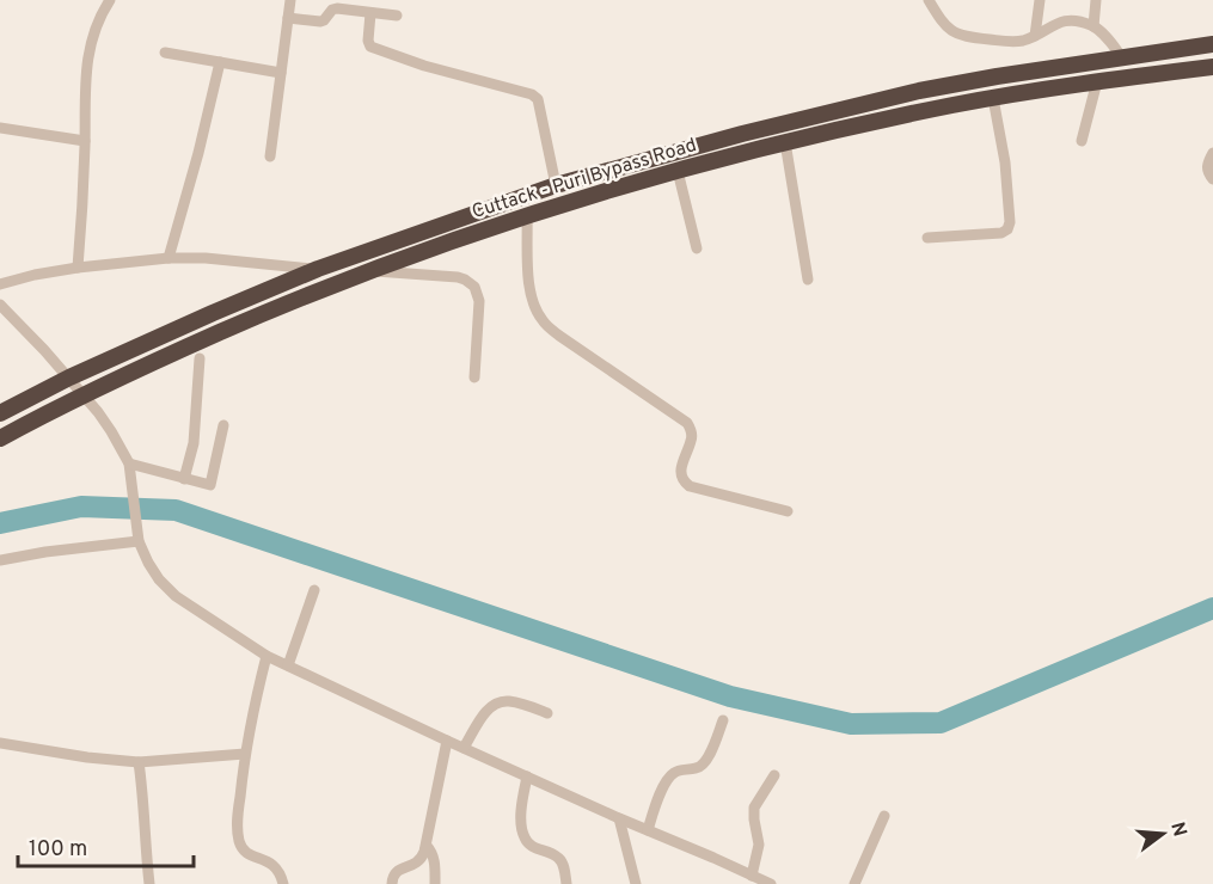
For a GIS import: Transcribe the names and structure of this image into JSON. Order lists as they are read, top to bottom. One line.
{"streets":{"highway":["Cuttack - Puri Bypass Road"]},"scale_bar":"100 m","north":"right"}
